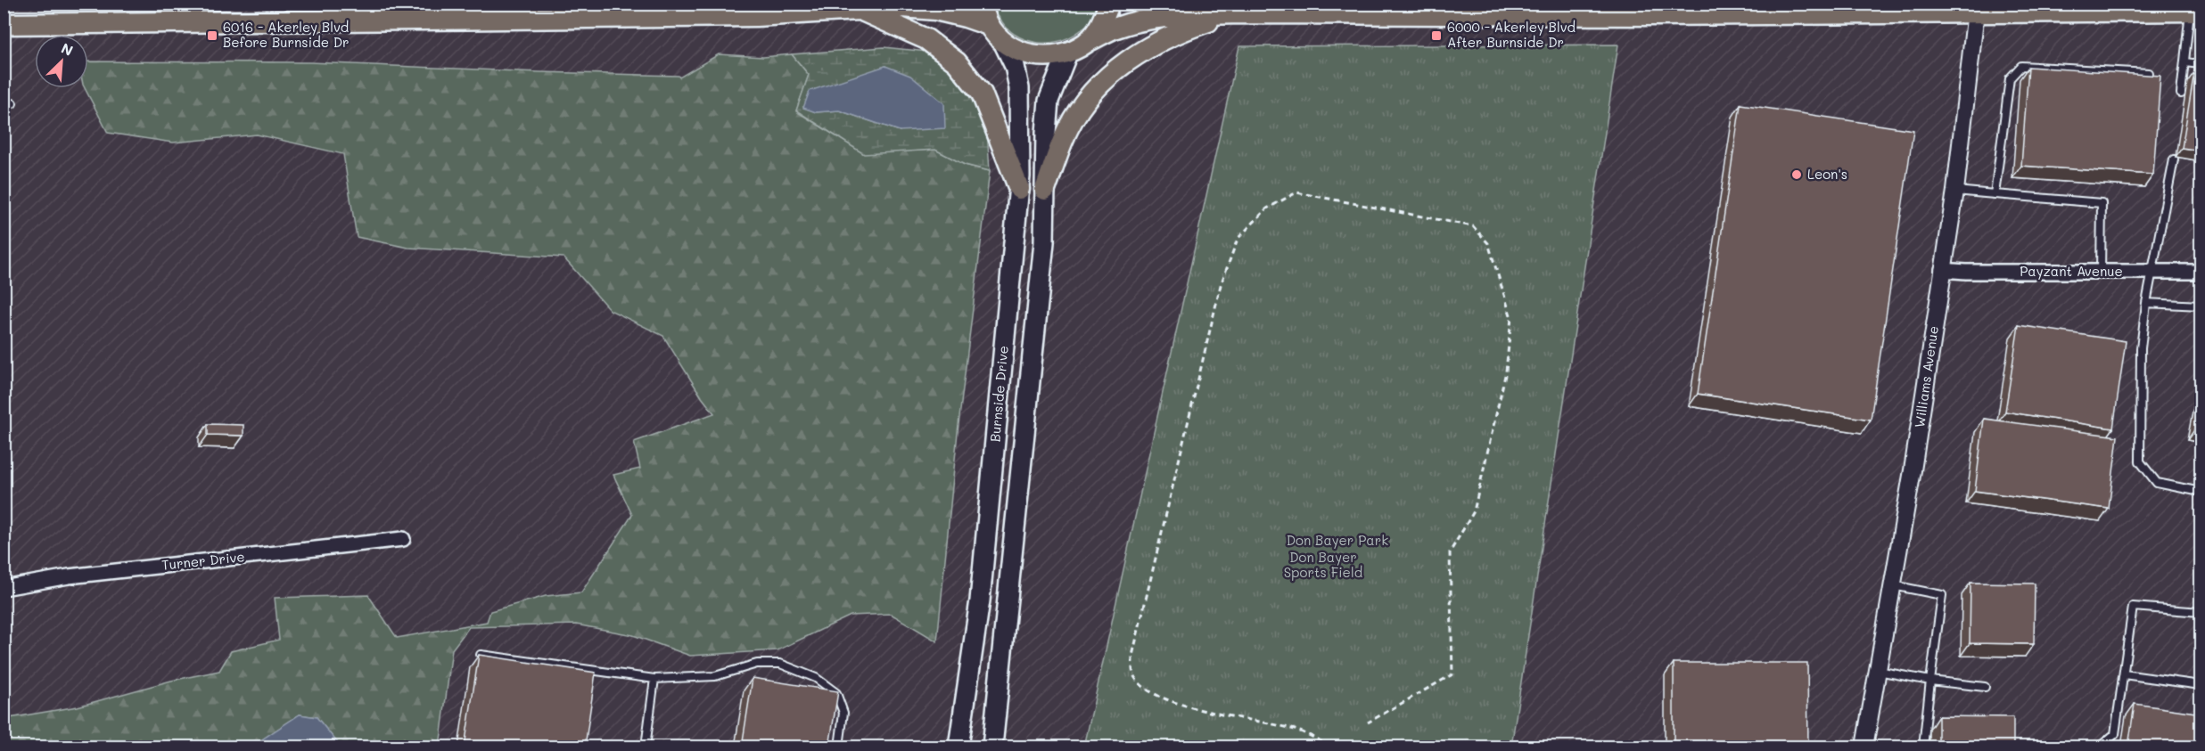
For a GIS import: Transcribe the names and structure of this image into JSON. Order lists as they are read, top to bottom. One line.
{"streets":{"main road":["Burnside Drive"],"street":["Payzant Avenue","Williams Avenue","Turner Drive"]},"crossings":[["Payzant Avenue","Williams Avenue"]],"parks":["Don Bayer Park","Don Bayer Sports Field"],"places":{"transit":["6016 - Akerley Blvd Before Burnside Dr","6000 - Akerley Blvd After Burnside Dr"],"other":["Leon's"]},"north":"top right"}
